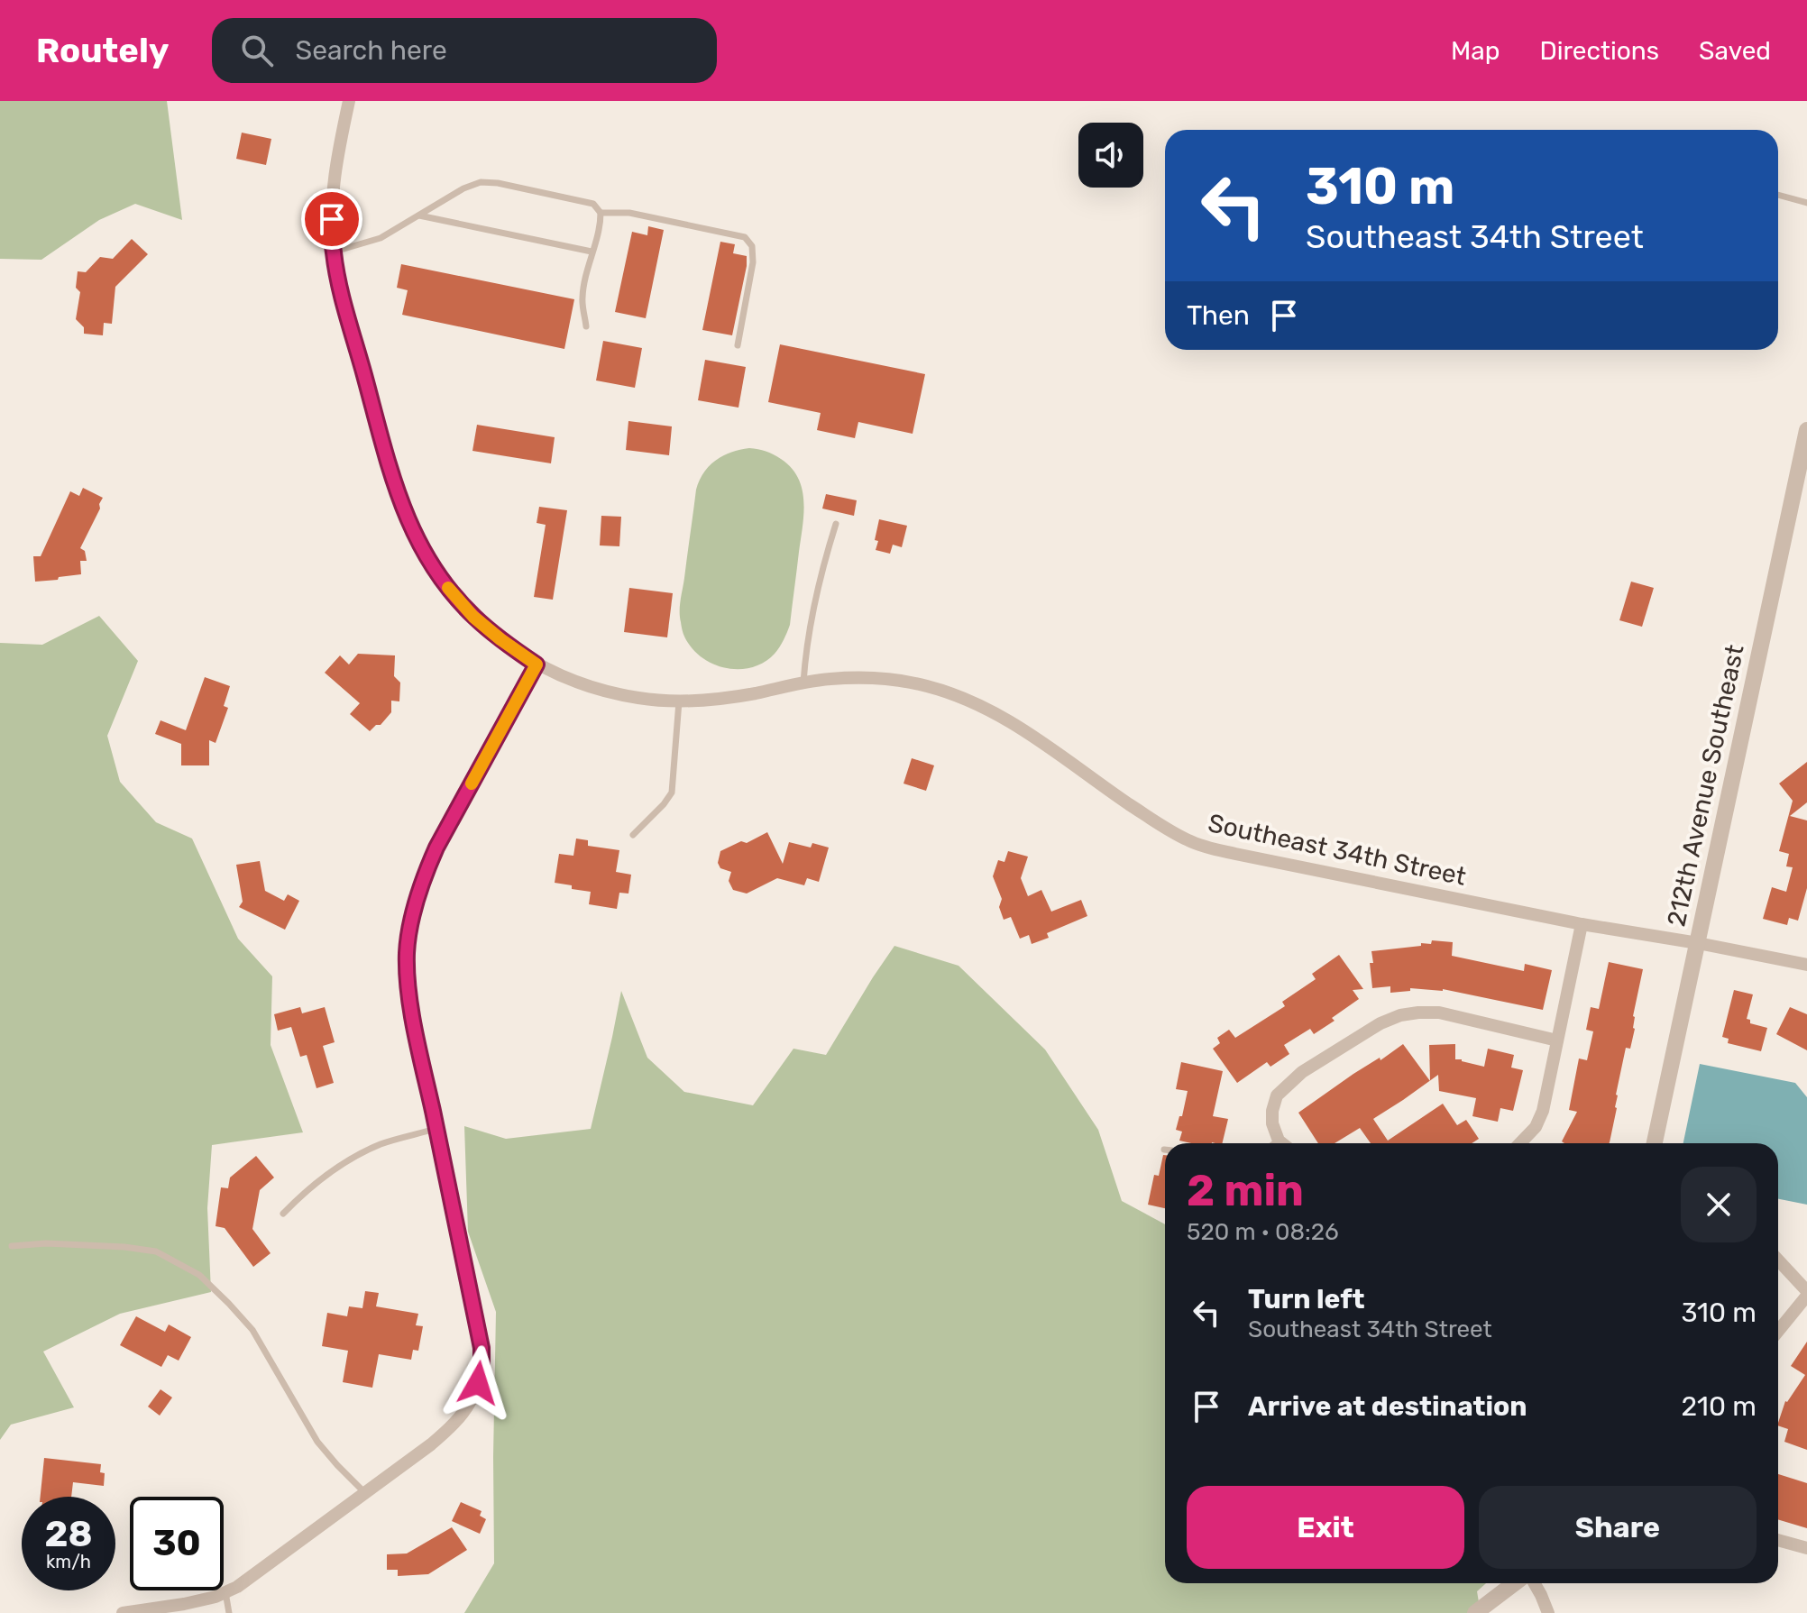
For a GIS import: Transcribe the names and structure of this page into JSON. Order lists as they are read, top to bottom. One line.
{"streets":{"street":["212th Avenue Southeast","Southeast 34th Street"]},"crossings":[["212th Avenue Southeast","Southeast 34th Street"]],"page":{"header":"Routely","search":"Search here","nav":["Map","Directions","Saved"],"turn":["310 m","Southeast 34th Street"],"then":"Then","heading":["2 min","520 m · 08:26"],"list":[{"name":"Turn left","note":"Southeast 34th Street","value":"310 m"},{"name":"Arrive at destination","value":"210 m"}],"buttons":["Exit","Share"],"speed":"28 km/h","limit":"30"}}
